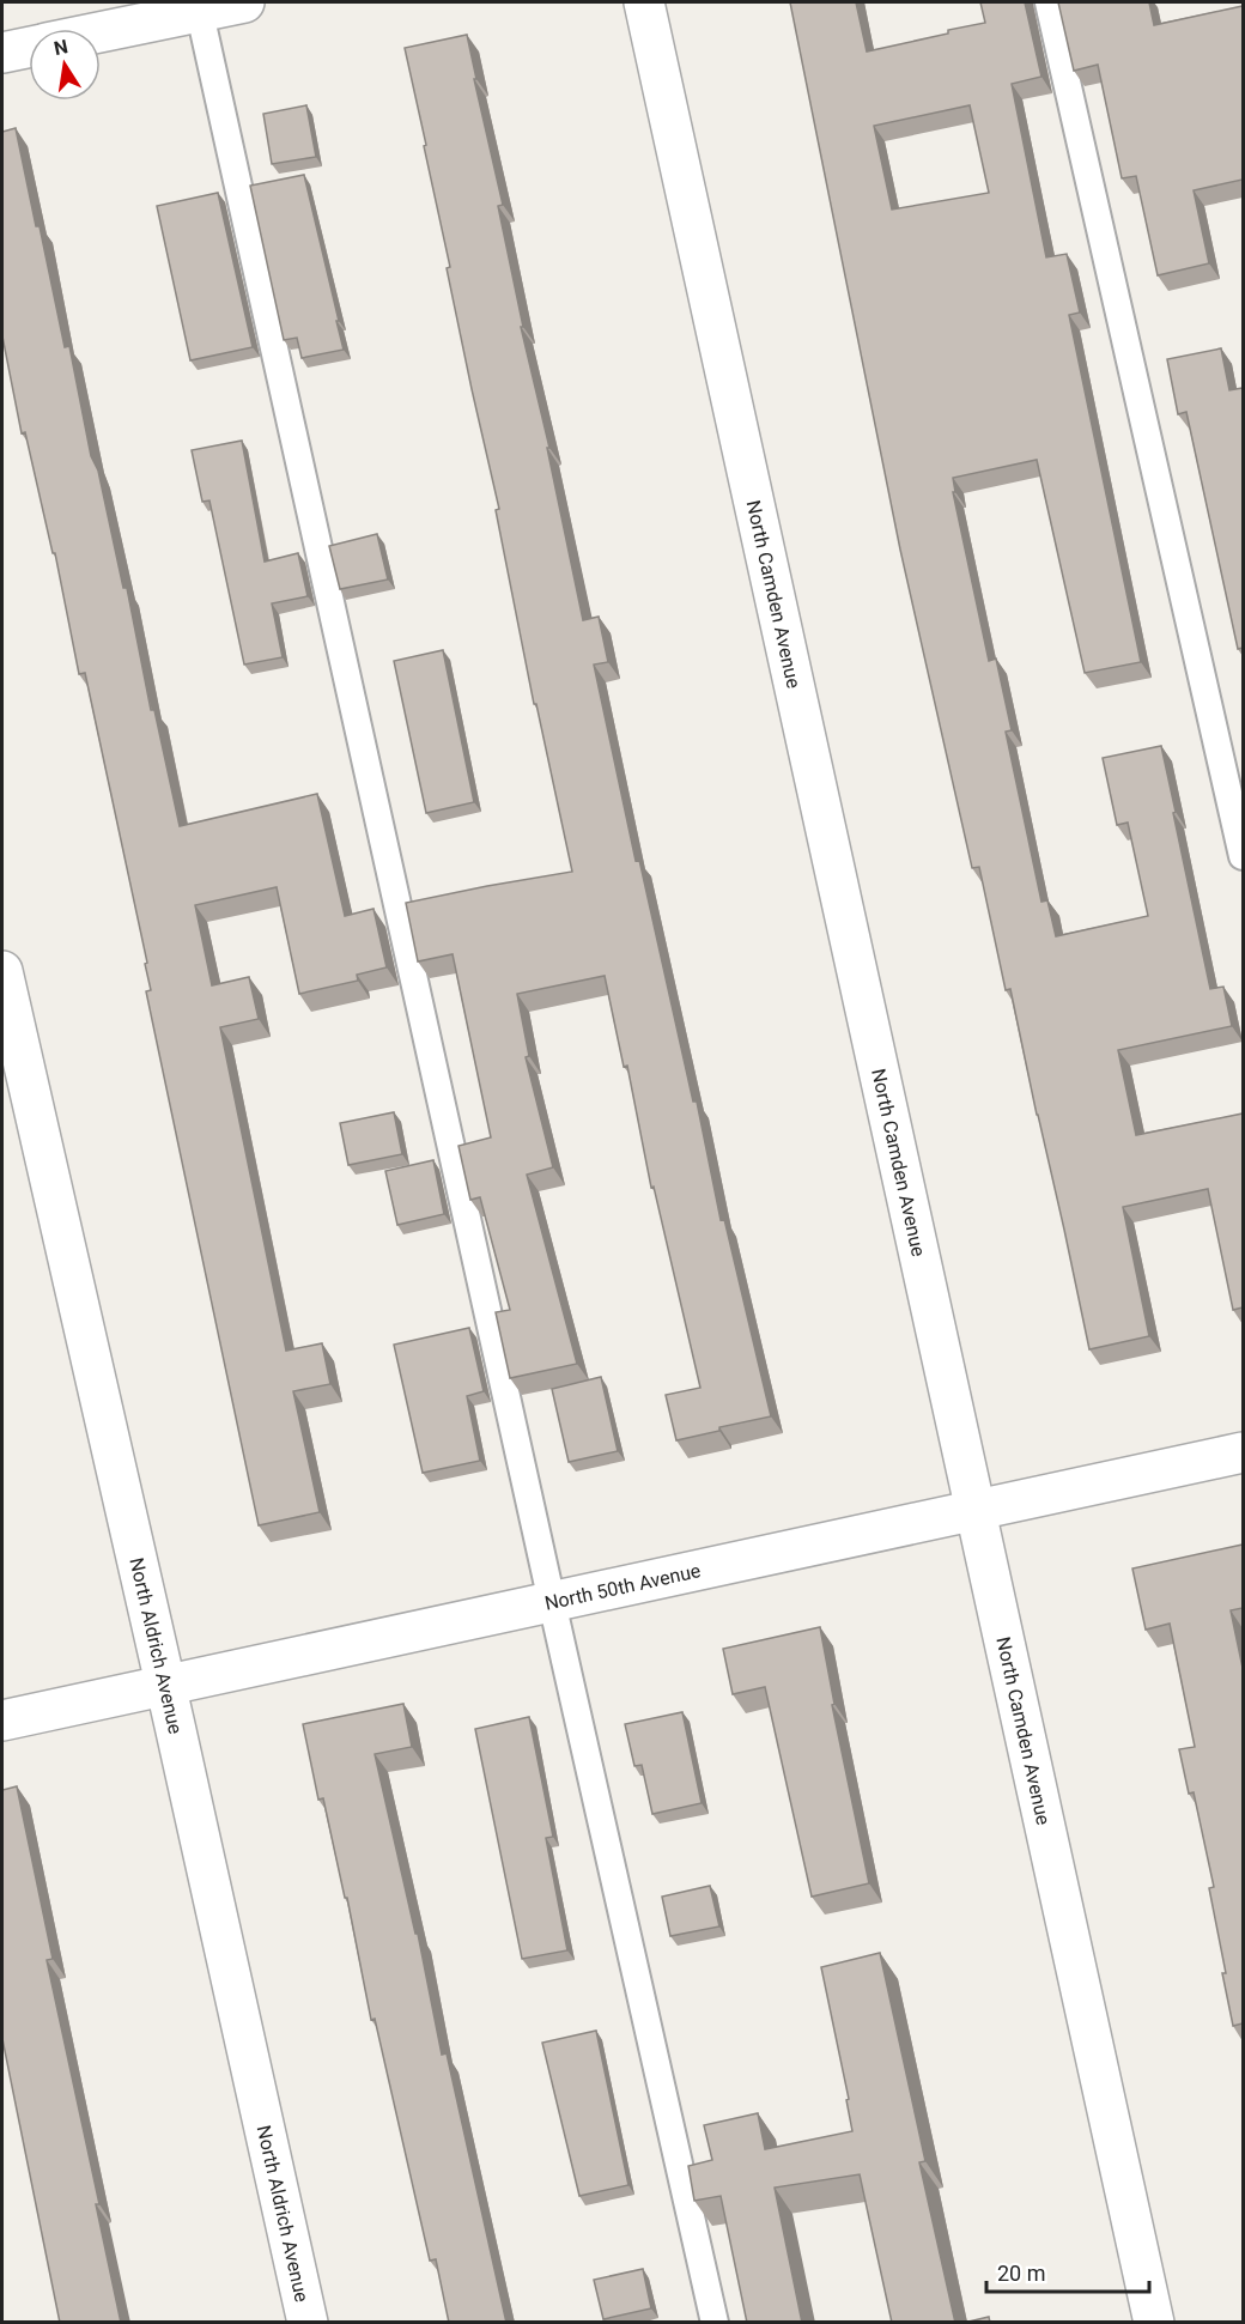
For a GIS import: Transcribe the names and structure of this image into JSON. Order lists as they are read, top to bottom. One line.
{"streets":{"street":["North Camden Avenue","North 50th Avenue","North Aldrich Avenue"]},"crossings":[["North Camden Avenue","North 50th Avenue"],["North 50th Avenue","North Aldrich Avenue"]],"scale_bar":"20 m","north":"top"}
